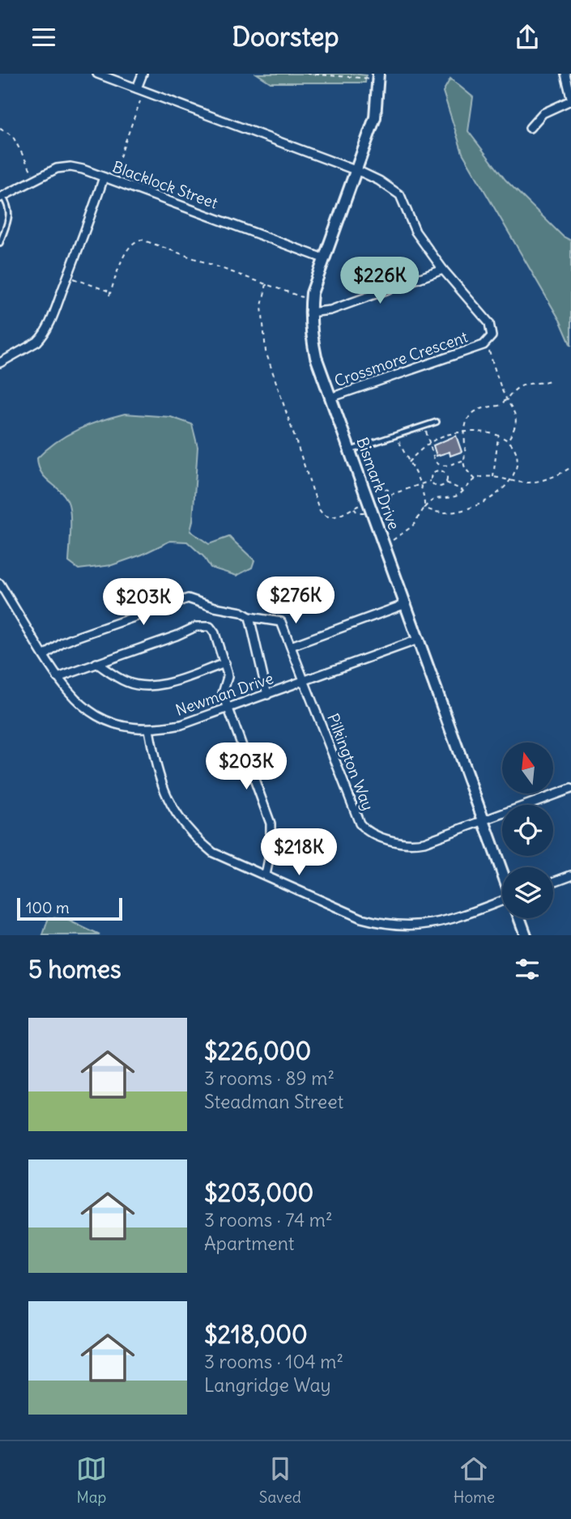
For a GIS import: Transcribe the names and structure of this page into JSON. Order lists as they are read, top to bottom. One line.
{"streets":{"street":["Blacklock Street","Crossmore Crescent","Bismark Drive","Newman Drive","Pilkington Way"]},"crossings":[["Blacklock Street","Bismark Drive"],["Crossmore Crescent","Bismark Drive"],["Bismark Drive","Newman Drive"],["Bismark Drive","Pilkington Way"],["Newman Drive","Pilkington Way"]],"scale_bar":"100 m","north":"top","page":{"header":"Doorstep","price":["$226K","$276K","$203K","$203K","$218K"],"scale":"100 m","heading":"5 homes","list":[{"name":"$226,000","note":"3 rooms · 89 m² · Steadman Street"},{"name":"$203,000","note":"3 rooms · 74 m² · Apartment"},{"name":"$218,000","note":"3 rooms · 104 m² · Langridge Way"}],"tabs":["Map","Saved","Home"]}}
